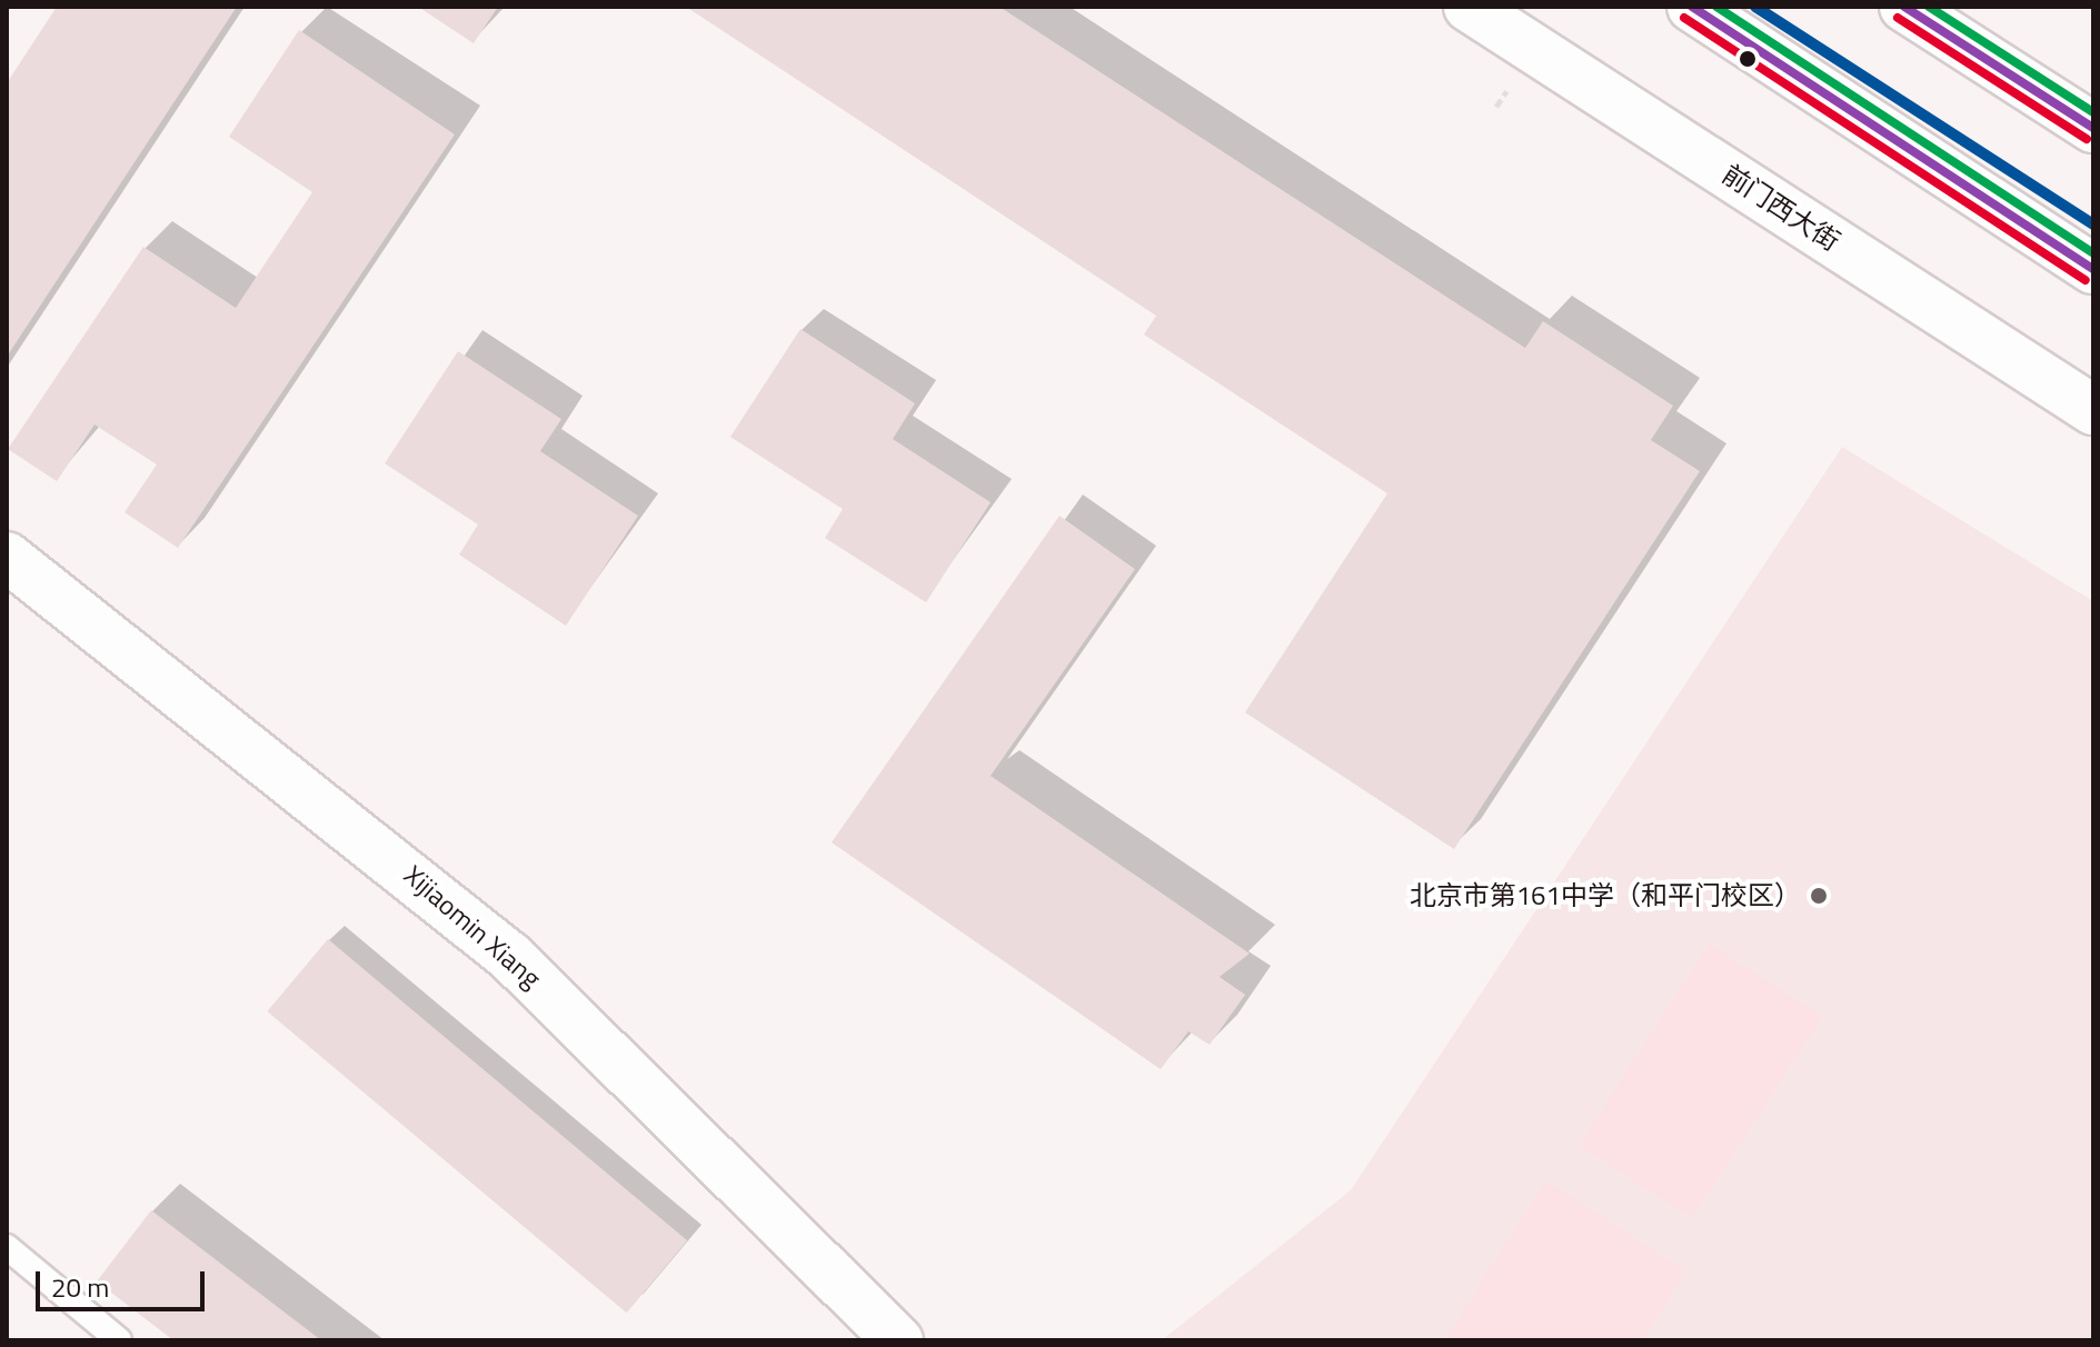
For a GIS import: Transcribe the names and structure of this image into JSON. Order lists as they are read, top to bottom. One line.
{"streets":{"street":["前门西大街","Xijiaomin Xiang"]},"places":["北京市第161中学（和平门校区）"],"scale_bar":"20 m"}
